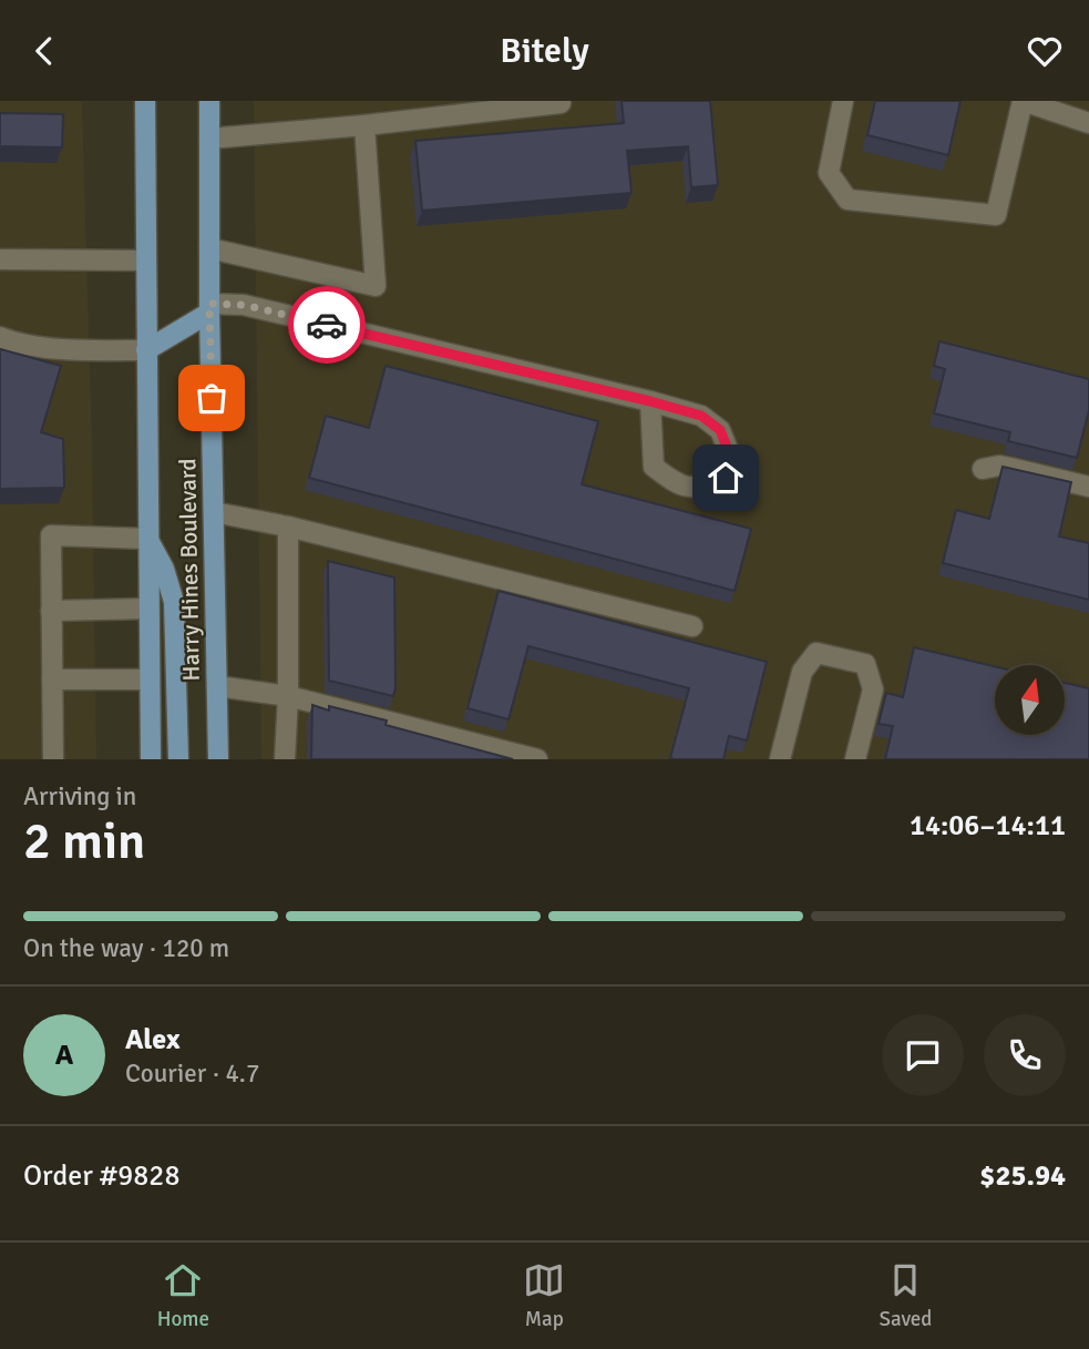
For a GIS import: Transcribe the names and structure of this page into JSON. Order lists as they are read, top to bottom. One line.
{"streets":{"main road":["Harry Hines Boulevard"]},"north":"top","page":{"header":"Bitely","heading":["2 min","Arriving in","14:06–14:11"],"panel":["Alex","Courier · 4.7","Order #9828","$25.94"],"bar":"On the way · 120 m","round":"A","tabs":["Home","Map","Saved"]}}
